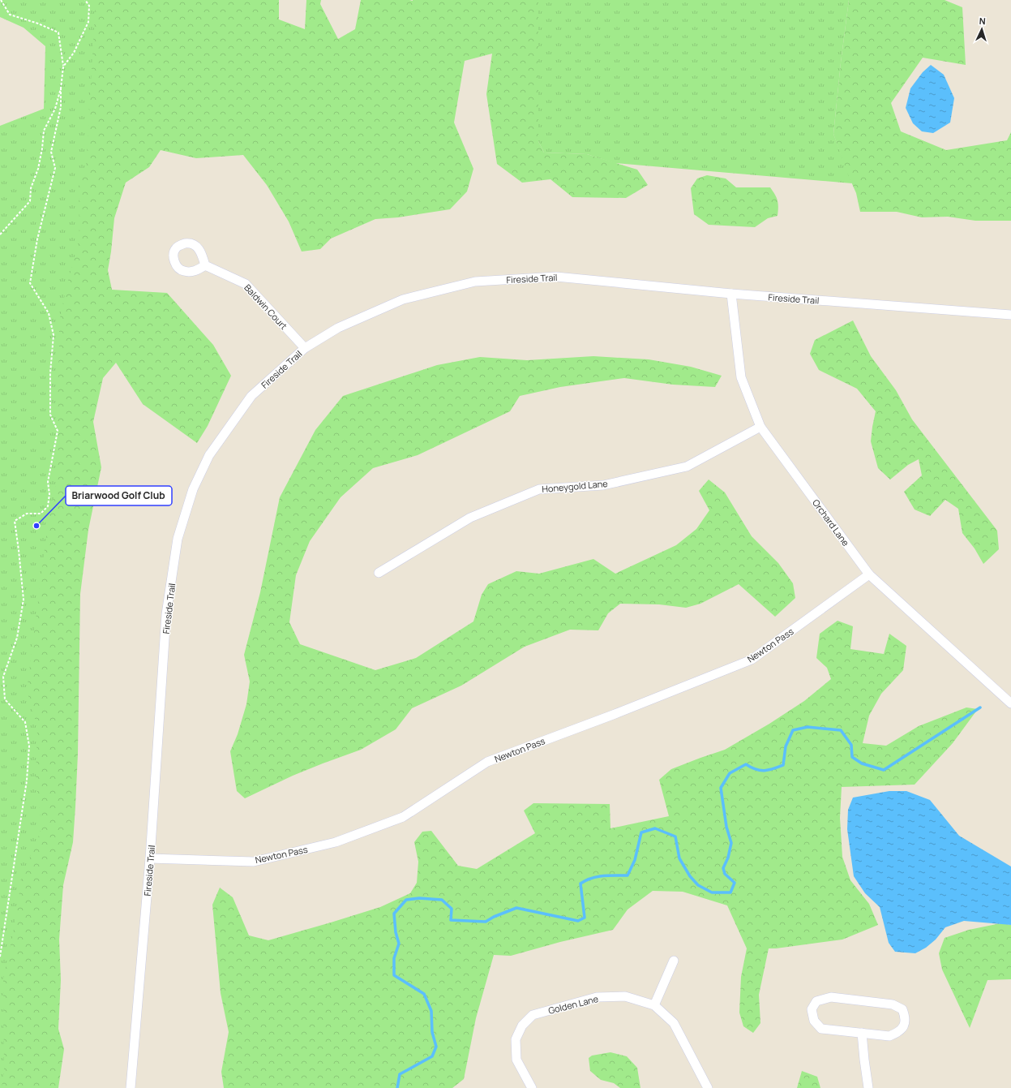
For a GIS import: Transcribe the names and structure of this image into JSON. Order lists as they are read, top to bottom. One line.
{"streets":{"street":["Fireside Trail","Baldwin Court","Honeygold Lane","Orchard Lane","Newton Pass","Golden Lane"]},"crossings":[["Fireside Trail","Baldwin Court"],["Fireside Trail","Orchard Lane"],["Fireside Trail","Newton Pass"],["Honeygold Lane","Orchard Lane"],["Orchard Lane","Newton Pass"]],"places":["Briarwood Golf Club"],"north":"top"}
